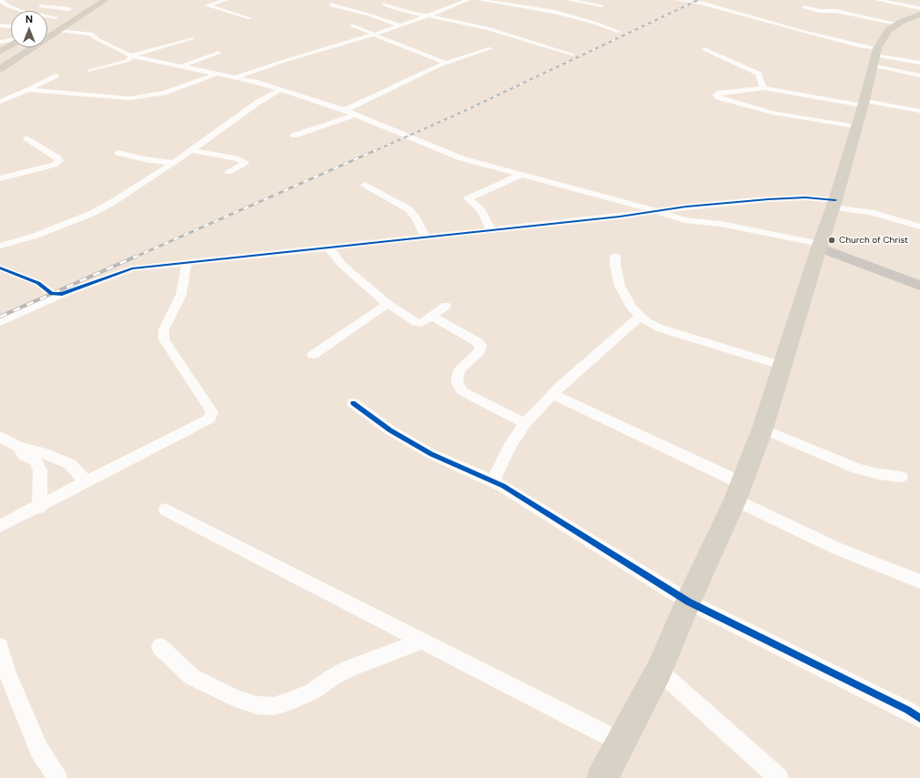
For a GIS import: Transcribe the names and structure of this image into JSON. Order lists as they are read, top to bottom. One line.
{"places":["Church of Christ"],"north":"top"}
